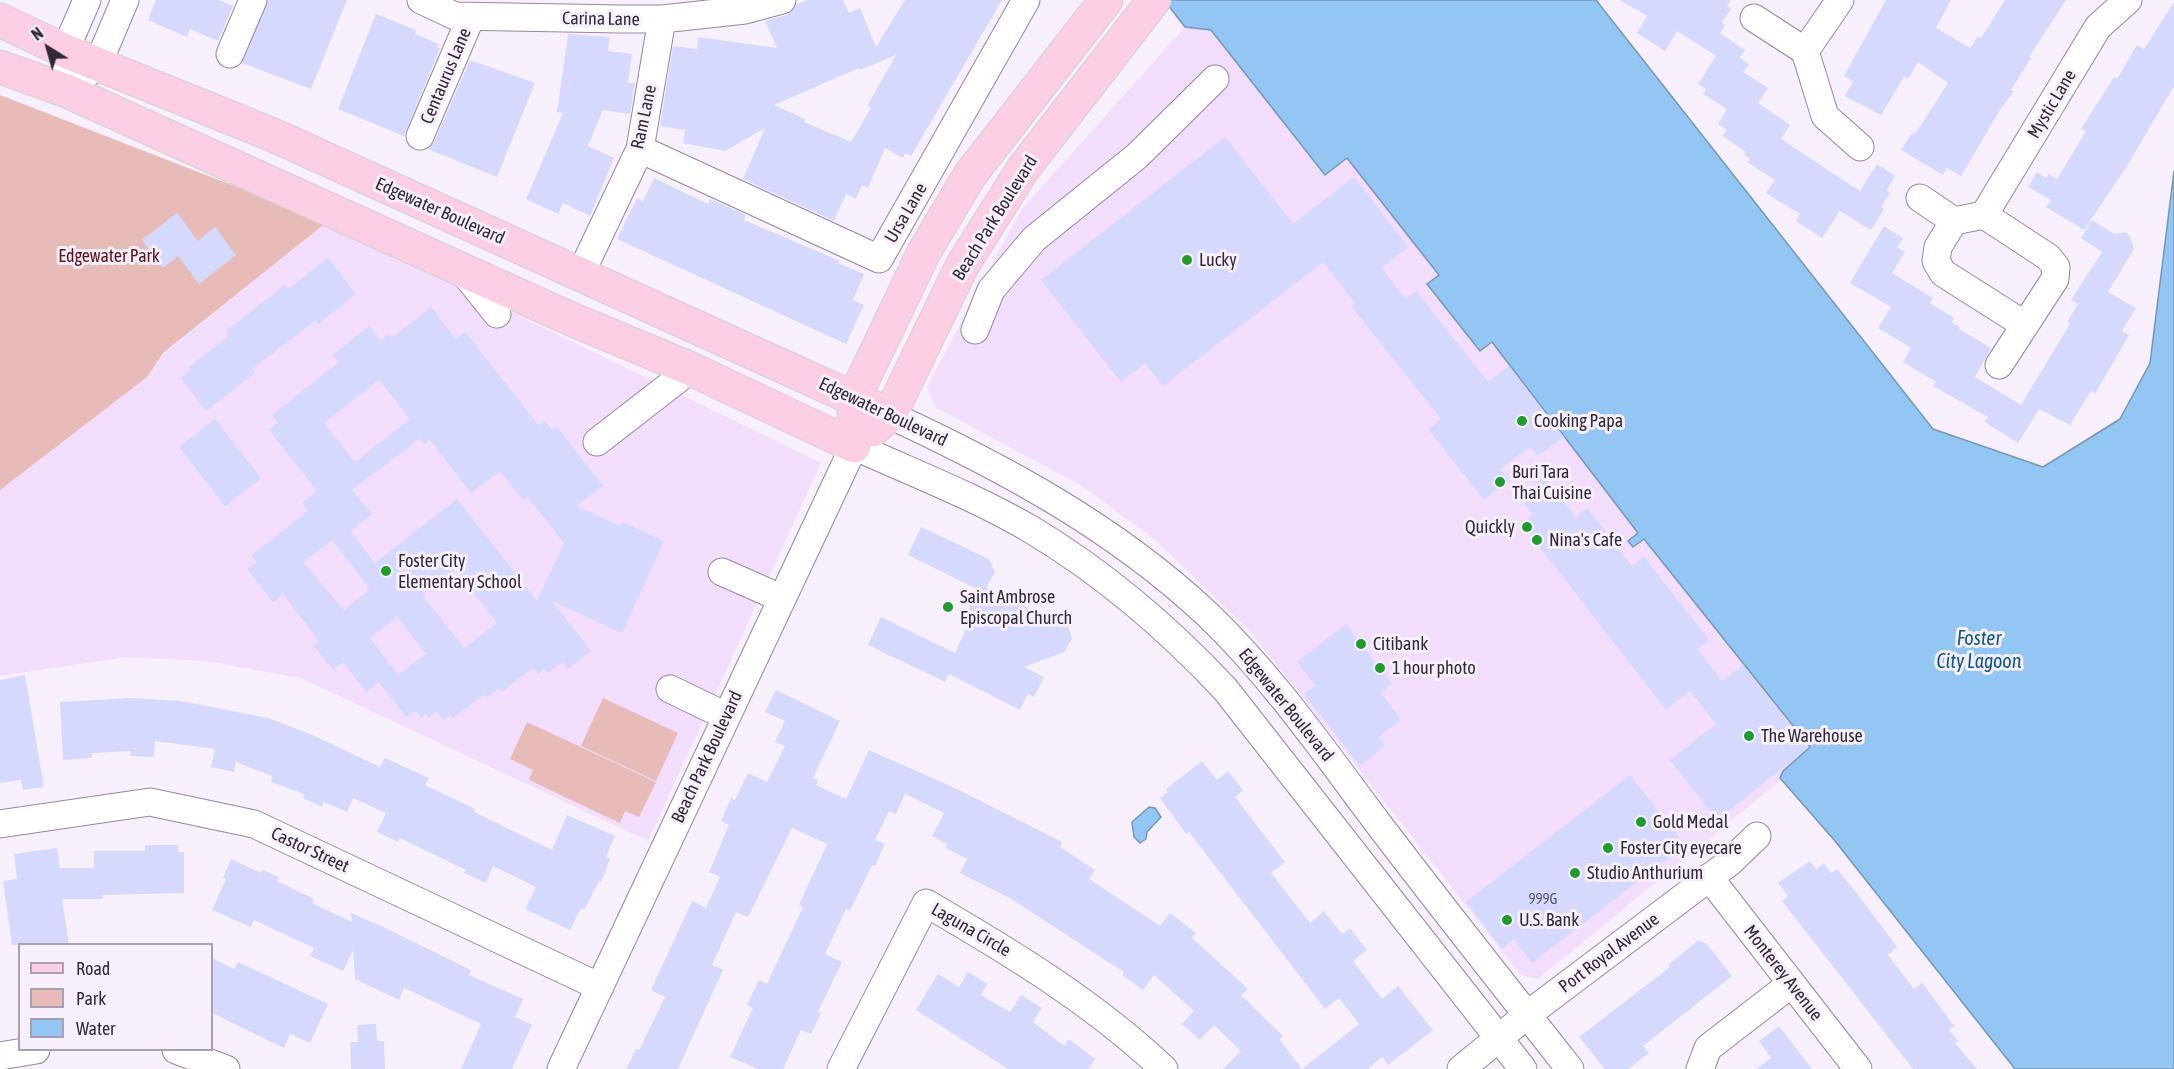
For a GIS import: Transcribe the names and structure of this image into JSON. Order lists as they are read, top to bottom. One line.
{"streets":{"main road":["Edgewater Boulevard","Beach Park Boulevard"],"street":["Carina Lane","Centaurus Lane","Mystic Lane","Ram Lane","Ursa Lane","Castor Street","Laguna Circle","Port Royal Avenue","Monterey Avenue"]},"crossings":[["Carina Lane","Centaurus Lane"],["Carina Lane","Ram Lane"],["Ram Lane","Edgewater Boulevard"],["Ram Lane","Ursa Lane"],["Edgewater Boulevard","Beach Park Boulevard"],["Edgewater Boulevard","Port Royal Avenue"],["Beach Park Boulevard","Castor Street"],["Port Royal Avenue","Monterey Avenue"]],"water":["Foster City Lagoon"],"parks":["Edgewater Park"],"places":["Lucky","Cooking Papa","Buri Tara Thai Cuisine","Quickly","Nina's Cafe","Foster City Elementary School","Saint Ambrose Episcopal Church","Citibank","1 hour photo","The Warehouse","Gold Medal","Foster City eyecare","Studio Anthurium","U.S. Bank"],"house_numbers":["999G"],"legend":["Road","Park","Water"],"north":"top left"}
